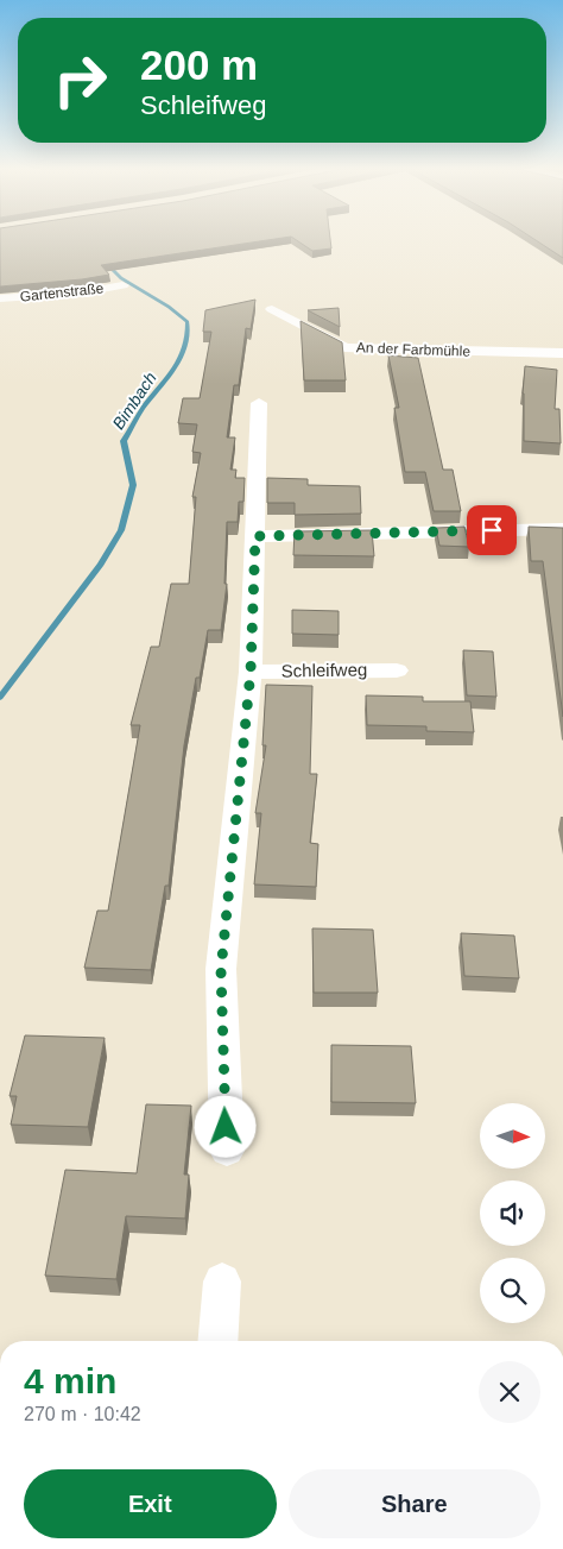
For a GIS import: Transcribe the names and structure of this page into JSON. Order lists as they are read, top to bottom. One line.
{"streets":{"street":["Gartenstraße","An der Farbmühle","Schleifweg"]},"water":["Bimbach"],"north":"right","page":{"turn":["200 m","Schleifweg"],"heading":["4 min","270 m · 10:42"],"buttons":["Exit","Share"]}}
